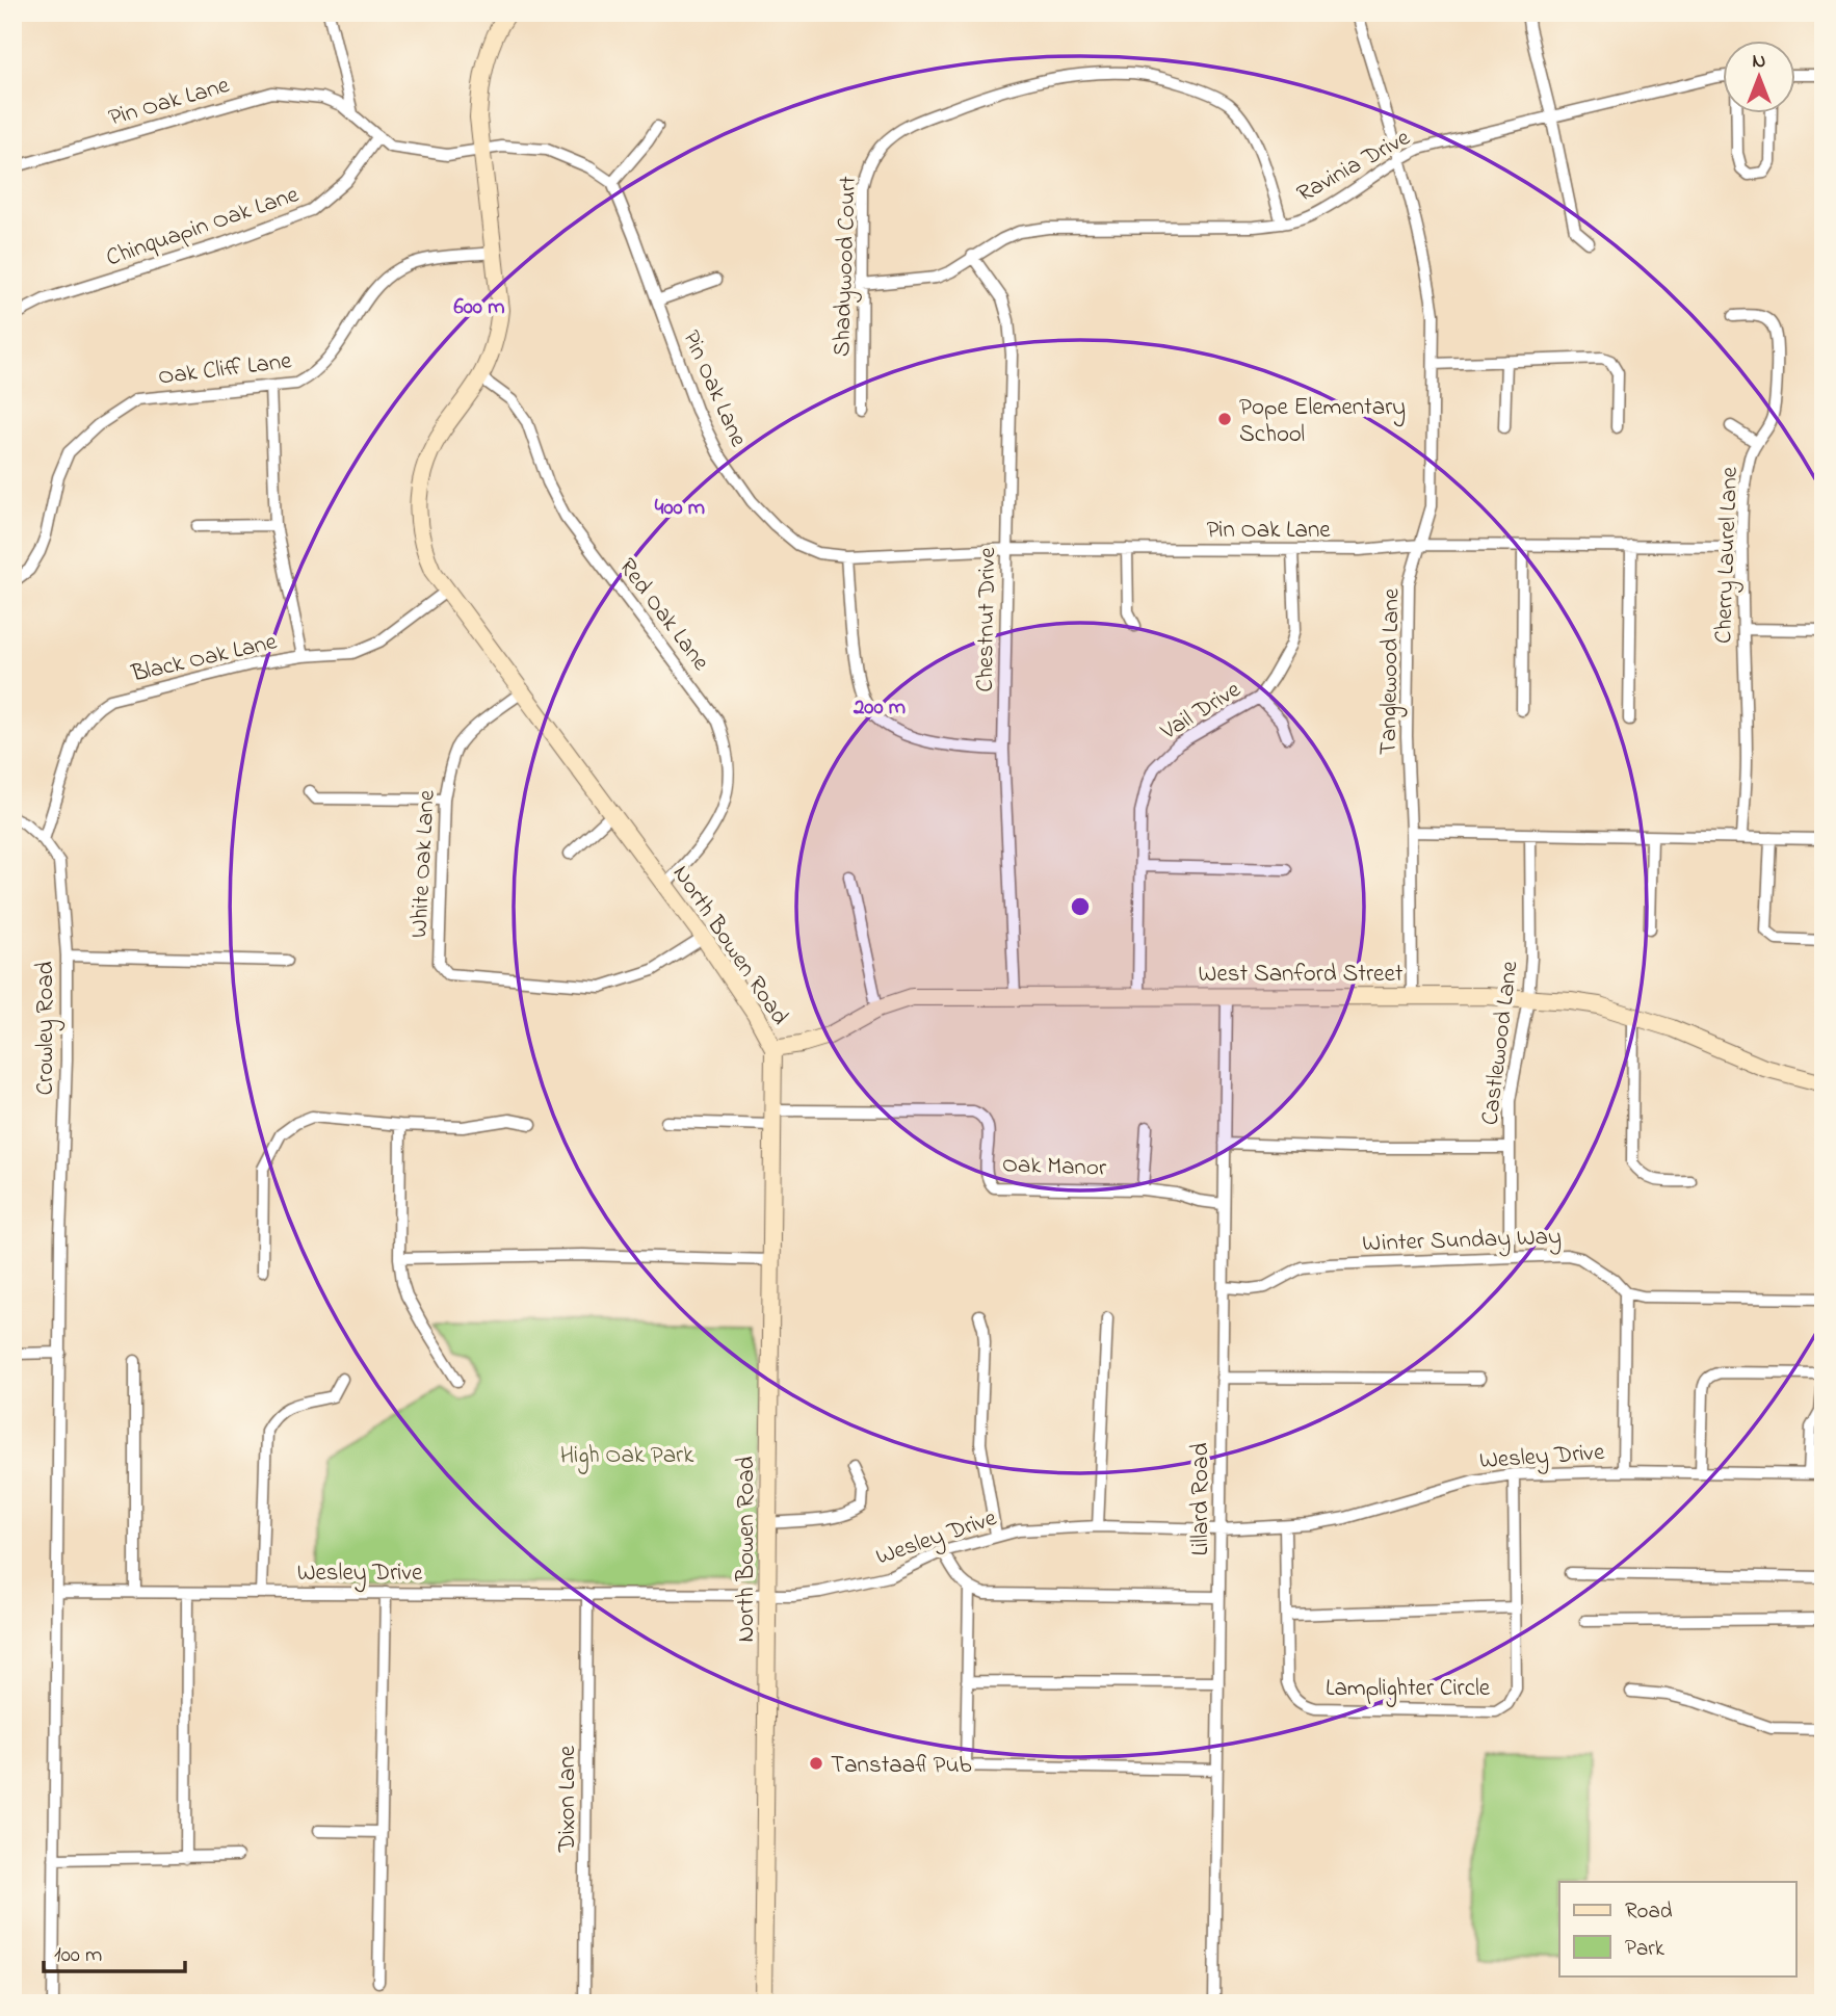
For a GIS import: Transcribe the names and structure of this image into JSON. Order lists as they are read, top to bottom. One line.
{"streets":{"street":["Pin Oak Lane","Ravinia Drive","Chinquapin Oak Lane","Shadywood Court","Oak Cliff Lane","Cherry Laurel Lane","Red Oak Lane","Chestnut Drive","Black Oak Lane","Tanglewood Lane","Vail Drive","White Oak Lane","North Bowen Road","West Sanford Street","Crowley Road","Castlewood Lane","Oak Manor","Winter Sunday Way","Wesley Drive","Lillard Road","Lamplighter Circle","Dixon Lane"]},"crossings":[["Pin Oak Lane","Chinquapin Oak Lane"],["Pin Oak Lane","Cherry Laurel Lane"],["Pin Oak Lane","Chestnut Drive"],["Pin Oak Lane","Tanglewood Lane"],["Pin Oak Lane","Vail Drive"],["Pin Oak Lane","North Bowen Road"],["Ravinia Drive","Shadywood Court"],["Ravinia Drive","Chestnut Drive"],["Ravinia Drive","Tanglewood Lane"],["Oak Cliff Lane","North Bowen Road"],["Red Oak Lane","North Bowen Road"],["Chestnut Drive","West Sanford Street"],["Black Oak Lane","North Bowen Road"],["Black Oak Lane","Crowley Road"],["Tanglewood Lane","West Sanford Street"],["Vail Drive","West Sanford Street"],["White Oak Lane","North Bowen Road"],["North Bowen Road","West Sanford Street"],["North Bowen Road","Oak Manor"],["North Bowen Road","Wesley Drive"],["West Sanford Street","Castlewood Lane"],["West Sanford Street","Lillard Road"],["Crowley Road","Wesley Drive"],["Castlewood Lane","Winter Sunday Way"],["Oak Manor","Lillard Road"],["Winter Sunday Way","Lillard Road"],["Wesley Drive","Lillard Road"],["Wesley Drive","Lamplighter Circle"],["Wesley Drive","Dixon Lane"]],"parks":["High Oak Park"],"places":["Pope Elementary School","Tanstaafl Pub"],"legend":["Road","Park"],"scale_bar":"100 m","north":"top","rings":["600 m","400 m","200 m"]}
